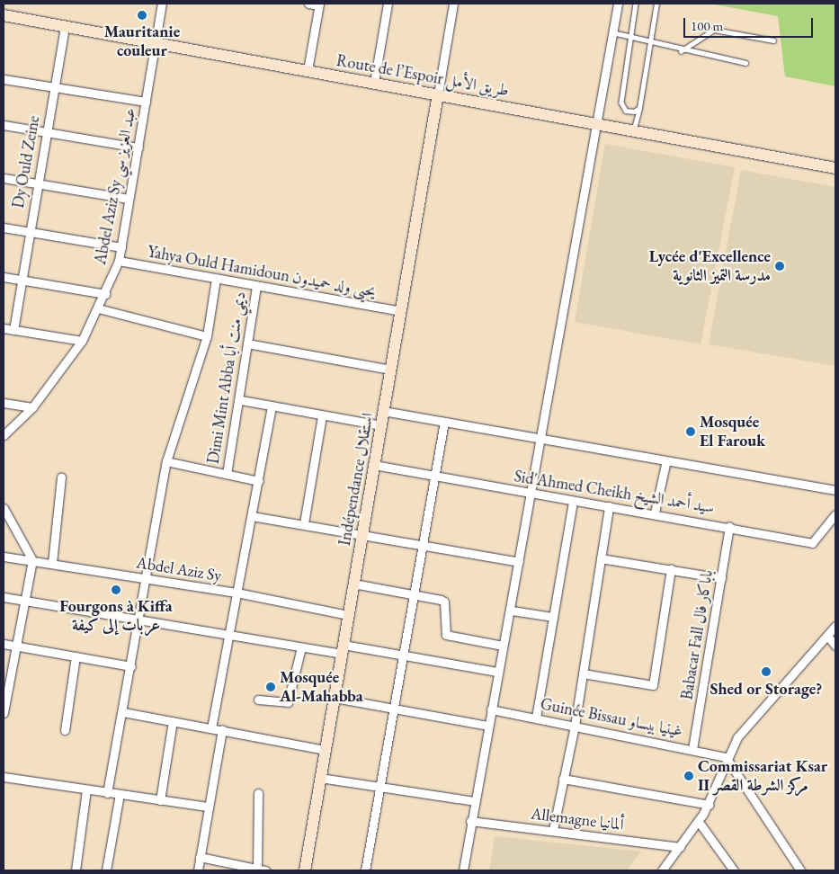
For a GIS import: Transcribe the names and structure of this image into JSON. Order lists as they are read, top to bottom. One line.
{"streets":{"street":["Route de l’Espoir طريق الأمل","Dy Ould Zeine","Abdel Aziz Sy عبد العزيز سي","Yahya Ould Hamidoun يحيى ولد حميدون","Dimi Mint Abba ديمي منت أبا","Indépendance استقلال","Sid'Ahmed Cheikh سيد أحمد الشيخ","Abdel Aziz Sy","Babacar Fall باباكار فال","Guinée Bissau غينيا بيساو","Allemagne ألمانيا"]},"crossings":[["Route de l’Espoir طريق الأمل","Dy Ould Zeine"],["Route de l’Espoir طريق الأمل","Abdel Aziz Sy عبد العزيز سي"],["Route de l’Espoir طريق الأمل","Indépendance استقلال"],["Abdel Aziz Sy عبد العزيز سي","Yahya Ould Hamidoun يحيى ولد حميدون"],["Yahya Ould Hamidoun يحيى ولد حميدون","Dimi Mint Abba ديمي منت أبا"],["Yahya Ould Hamidoun يحيى ولد حميدون","Indépendance استقلال"],["Indépendance استقلال","Sid'Ahmed Cheikh سيد أحمد الشيخ"],["Indépendance استقلال","Abdel Aziz Sy"],["Sid'Ahmed Cheikh سيد أحمد الشيخ","Babacar Fall باباكار فال"],["Babacar Fall باباكار فال","Guinée Bissau غينيا بيساو"]],"places":["Mauritanie couleur","Lycée d'Excellence مدرسة التميز الثانوية","Mosquée El Farouk","Fourgons à Kiffa عربات إلى كيفة","Shed or Storage?","Mosquée Al-Mahabba","Commissariat Ksar II مركز الشرطة القصر"],"scale_bar":"100 m"}
